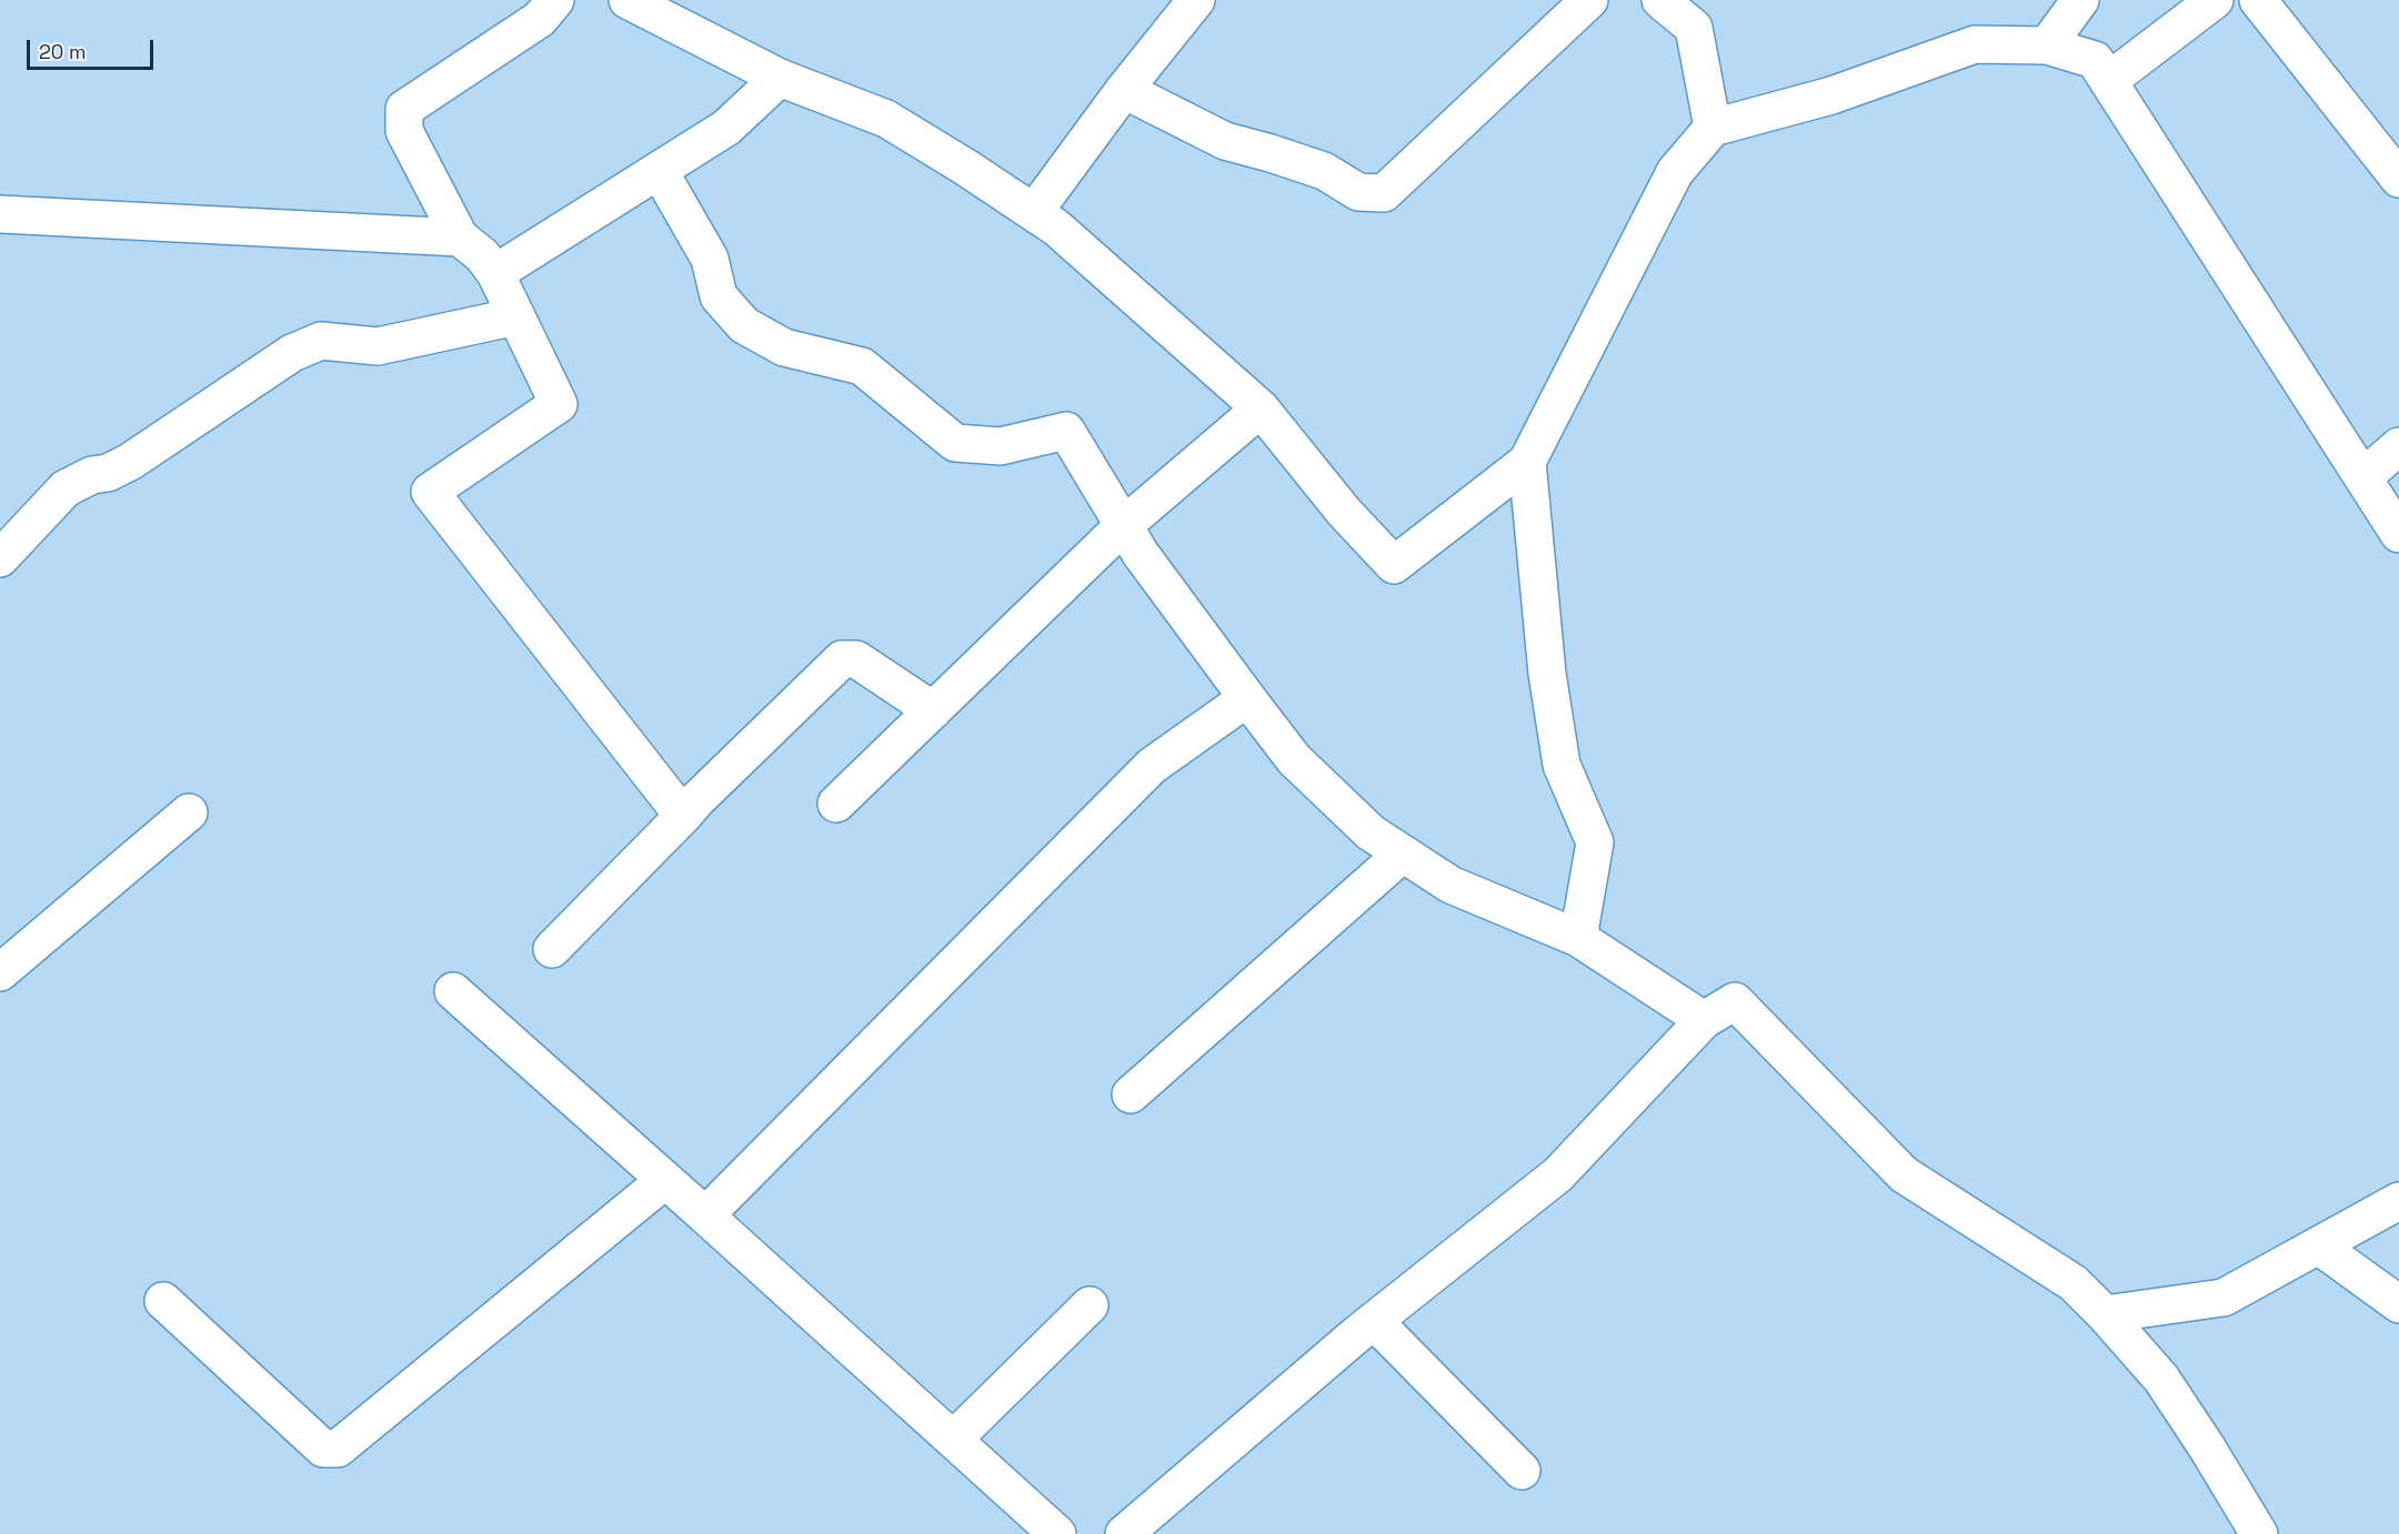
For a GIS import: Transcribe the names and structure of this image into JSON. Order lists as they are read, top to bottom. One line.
{"scale_bar":"20 m"}
